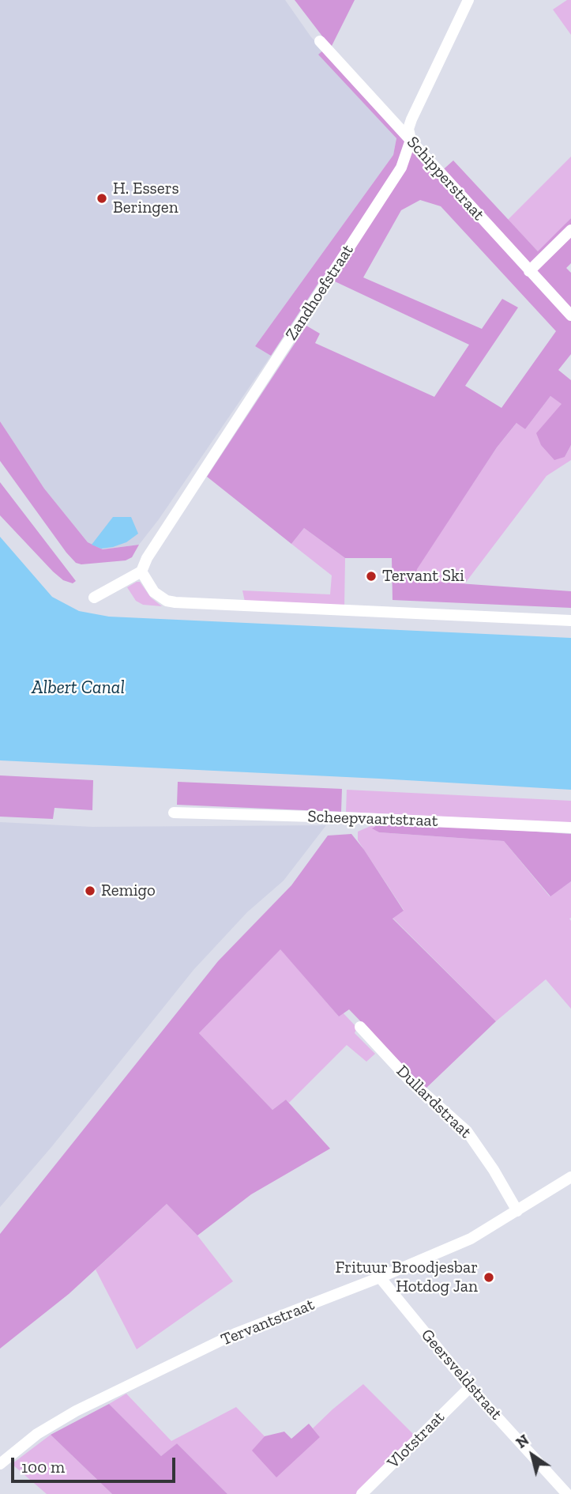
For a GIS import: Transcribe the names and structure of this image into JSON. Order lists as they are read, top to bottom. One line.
{"streets":{"street":["Schipperstraat","Zandhoefstraat","Scheepvaartstraat","Dullardstraat","Tervantstraat","Geersveldstraat","Vlotstraat"]},"crossings":[["Schipperstraat","Zandhoefstraat"],["Dullardstraat","Tervantstraat"],["Tervantstraat","Geersveldstraat"],["Geersveldstraat","Vlotstraat"]],"water":["Albert Canal"],"places":["H. Essers Beringen","Tervant Ski","Remigo","Frituur Broodjesbar Hotdog Jan"],"scale_bar":"100 m","north":"top left"}
